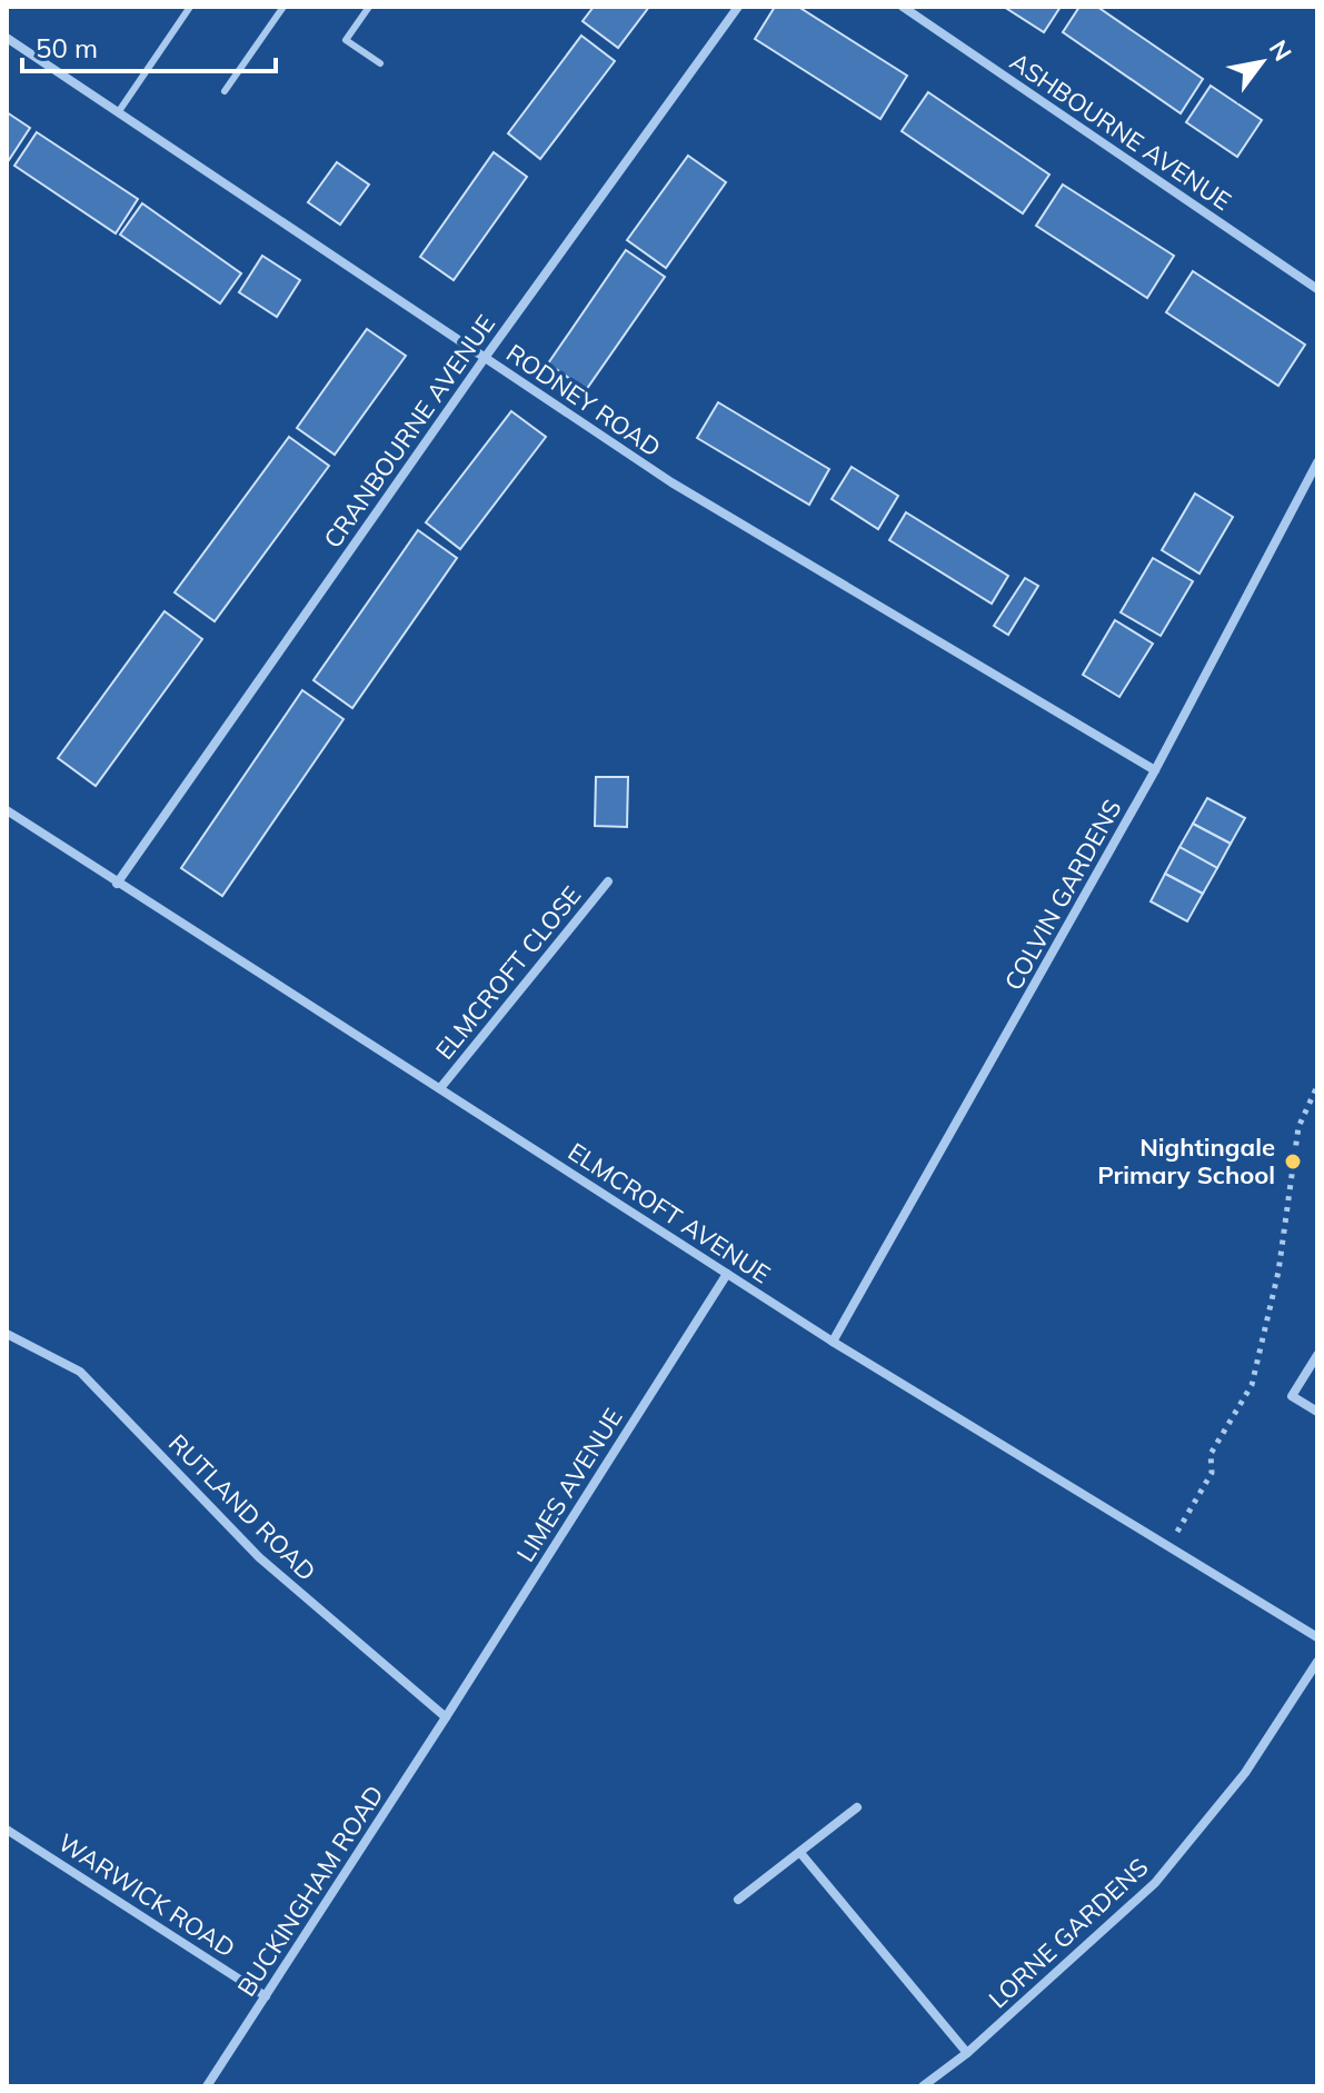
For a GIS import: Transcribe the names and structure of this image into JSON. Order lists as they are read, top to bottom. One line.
{"streets":{"street":["ASHBOURNE AVENUE","RODNEY ROAD","CRANBOURNE AVENUE","COLVIN GARDENS","ELMCROFT CLOSE","ELMCROFT AVENUE","LIMES AVENUE","RUTLAND ROAD","BUCKINGHAM ROAD","WARWICK ROAD","LORNE GARDENS"]},"crossings":[["RODNEY ROAD","CRANBOURNE AVENUE"],["RODNEY ROAD","COLVIN GARDENS"],["CRANBOURNE AVENUE","ELMCROFT AVENUE"],["COLVIN GARDENS","ELMCROFT AVENUE"],["ELMCROFT CLOSE","ELMCROFT AVENUE"],["ELMCROFT AVENUE","LIMES AVENUE"],["LIMES AVENUE","RUTLAND ROAD"],["LIMES AVENUE","BUCKINGHAM ROAD"],["RUTLAND ROAD","BUCKINGHAM ROAD"],["BUCKINGHAM ROAD","WARWICK ROAD"]],"places":["Nightingale Primary School"],"scale_bar":"50 m","north":"top right"}
